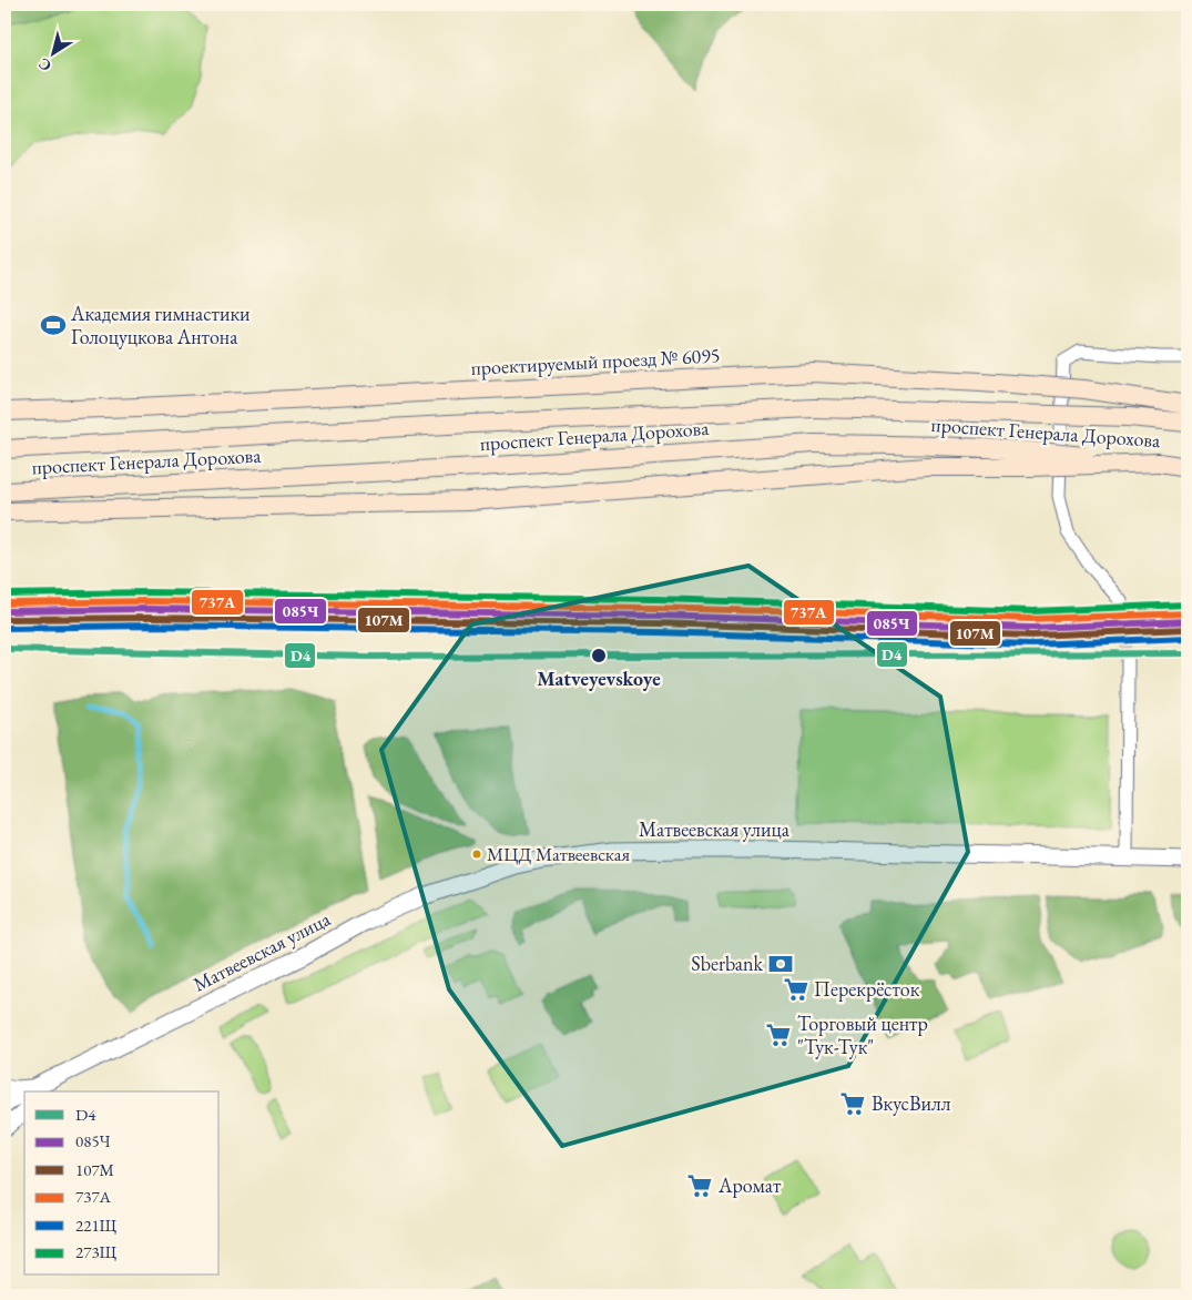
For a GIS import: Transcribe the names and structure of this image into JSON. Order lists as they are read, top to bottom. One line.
{"streets":{"main road":["проектируемый проезд № 6095","проспект Генерала Дорохова"],"street":["Матвеевская улица"]},"places":{"sports":["Академия гимнастики Голоцуцкова Антона"],"other":["Matveyevskoye","МЦД Матвеевская"],"bank":["Sberbank"],"supermarket":["Перекрёсток","Торговый центр \"Тук-Тук\"","ВкусВилл","Аромат"]},"lines":["transit line 273Щ","transit line 737А","transit line 085Ч","transit line 107М","transit line 221Щ","transit line D4"],"legend":["D4","085Ч","107М","737А","221Щ","273Щ"],"north":"bottom left"}
